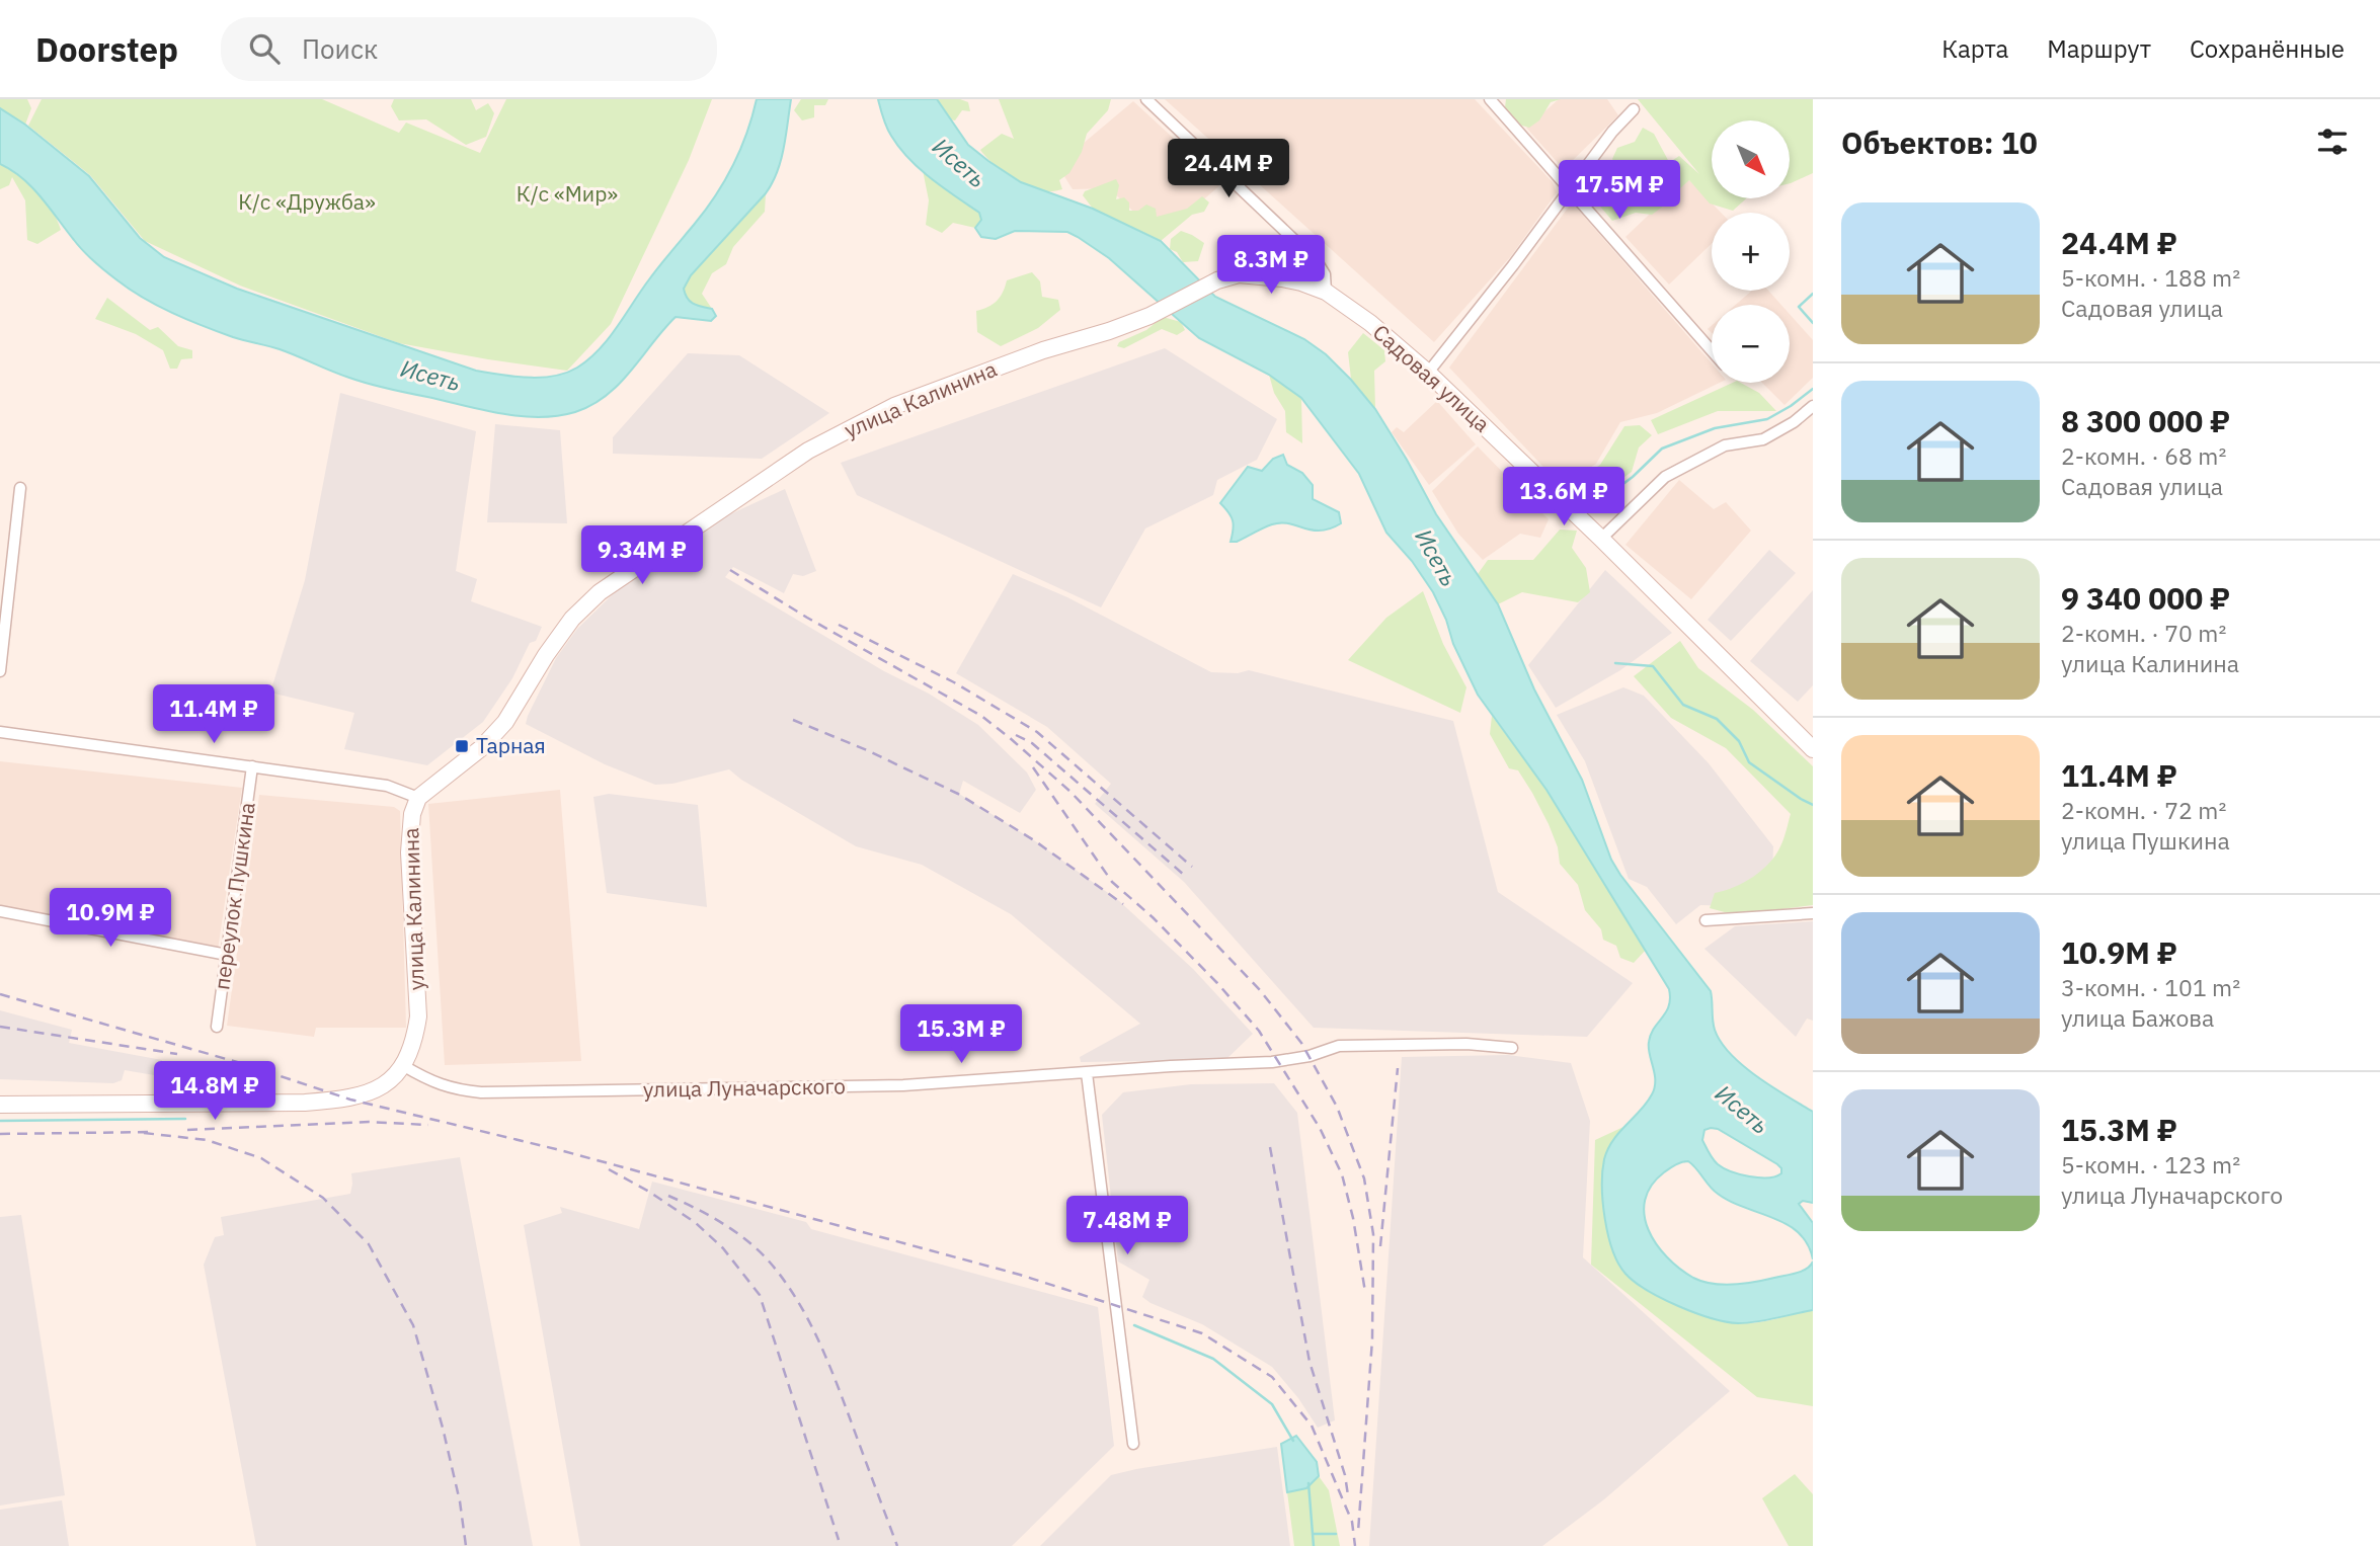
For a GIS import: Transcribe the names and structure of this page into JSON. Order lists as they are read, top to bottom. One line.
{"streets":{"main road":["Садовая улица","улица Калинина"],"street":["переулок Пушкина","улица Луначарского"]},"crossings":[["Садовая улица","улица Калинина"],["улица Калинина","улица Луначарского"]],"water":["Исеть"],"parks":["К/с «Мир»","К/с «Дружба»"],"places":{"transit":["Тарная"]},"north":"bottom right","page":{"header":"Doorstep","search":"Поиск","nav":["Карта","Маршрут","Сохранённые"],"heading":"Объектов: 10","map_buttons":["+","−"],"price":["24.4M ₽","17.5M ₽","8.3M ₽","13.6M ₽","9.34M ₽","11.4M ₽","10.9M ₽","15.3M ₽","14.8M ₽","7.48M ₽"],"list":[{"name":"24.4M ₽","note":"5-комн. · 188 m² · Садовая улица"},{"name":"8 300 000 ₽","note":"2-комн. · 68 m² · Садовая улица"},{"name":"9 340 000 ₽","note":"2-комн. · 70 m² · улица Калинина"},{"name":"11.4M ₽","note":"2-комн. · 72 m² · улица Пушкина"},{"name":"10.9M ₽","note":"3-комн. · 101 m² · улица Бажова"},{"name":"15.3M ₽","note":"5-комн. · 123 m² · улица Луначарского"}]}}
